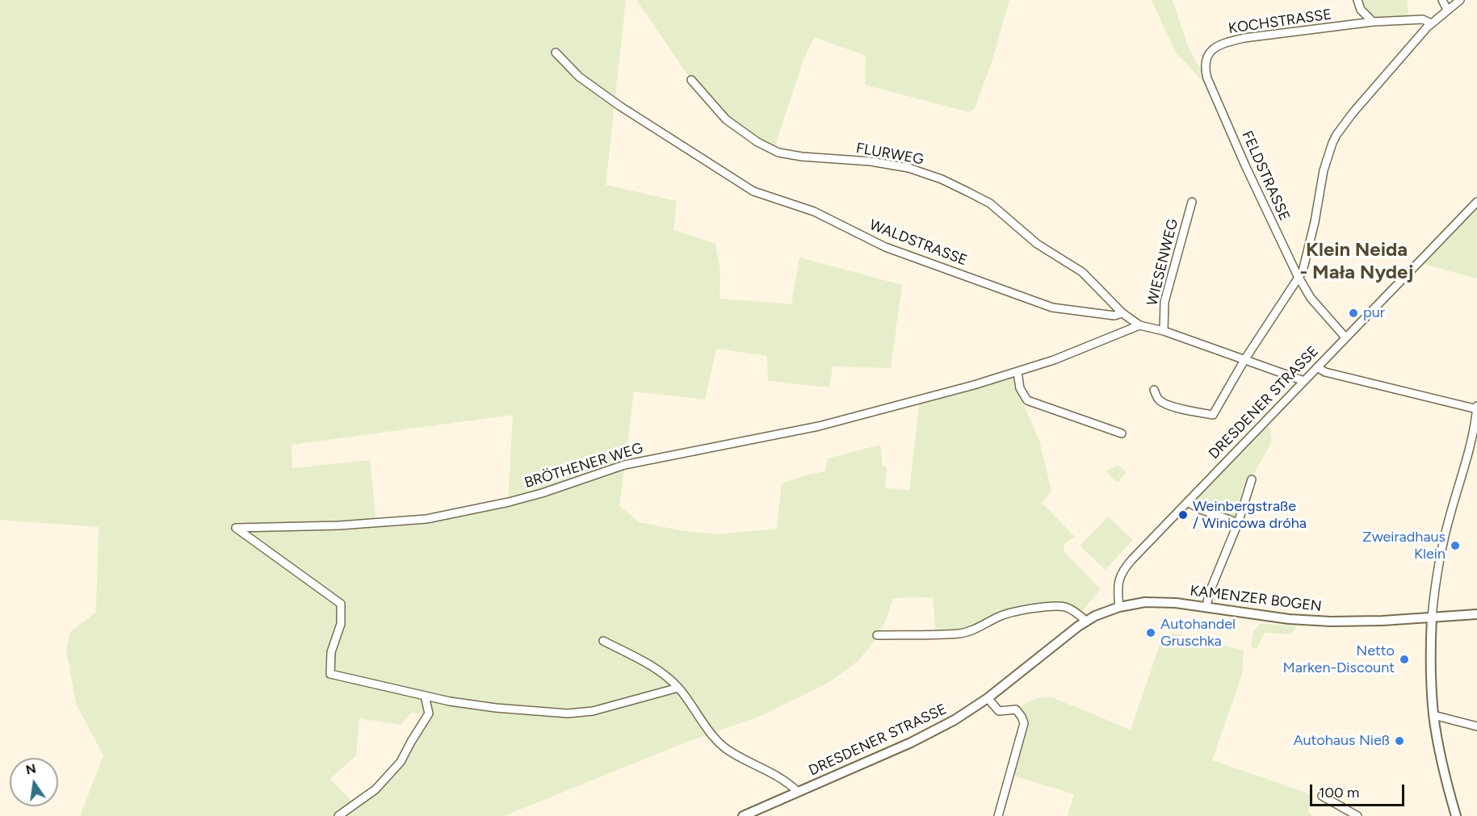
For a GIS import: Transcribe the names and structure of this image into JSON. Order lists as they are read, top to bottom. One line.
{"streets":{"main road":["DRESDENER STRASSE","KAMENZER BOGEN"],"street":["KOCHSTRASSE","FLURWEG","FELDSTRASSE","WALDSTRASSE","WIESENWEG","BRÖTHENER WEG"]},"crossings":[["KOCHSTRASSE","FELDSTRASSE"],["FLURWEG","WALDSTRASSE"],["FELDSTRASSE","DRESDENER STRASSE"],["DRESDENER STRASSE","KAMENZER BOGEN"]],"districts":["Klein Neida - Mała Nydej"],"places":["pur","Weinbergstraße / Winicowa dróha","Zweiradhaus Klein","Autohandel Gruschka","Netto Marken-Discount","Autohaus Nieß"],"scale_bar":"100 m","north":"top"}
